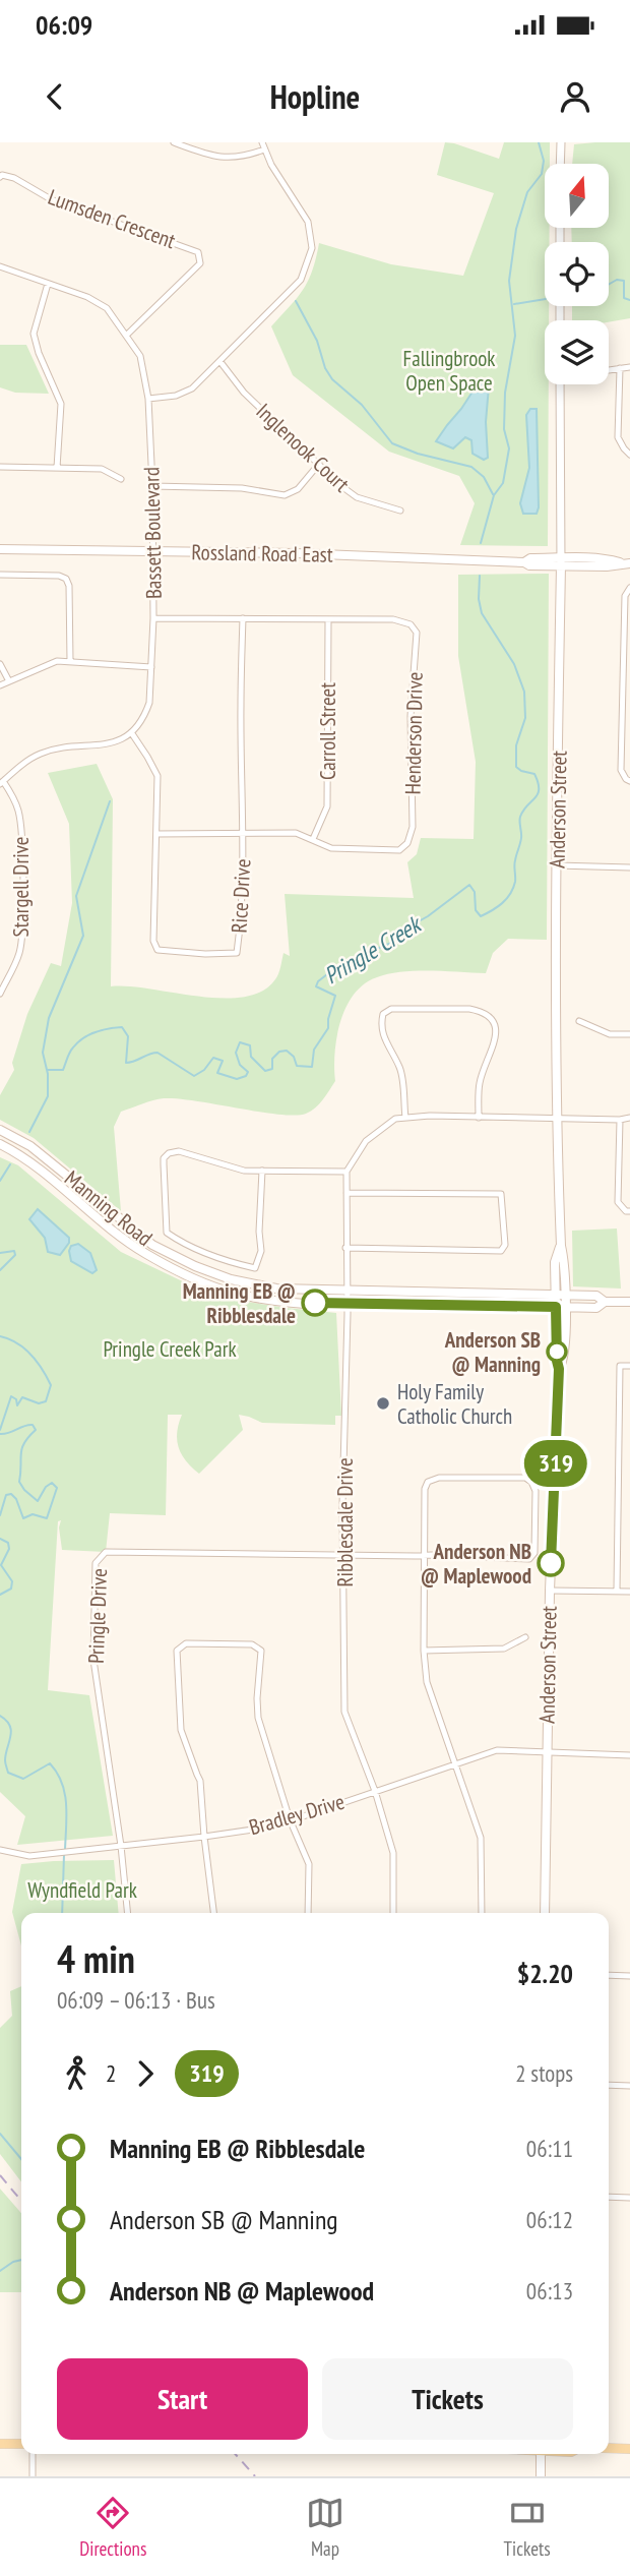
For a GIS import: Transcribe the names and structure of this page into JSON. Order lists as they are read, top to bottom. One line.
{"streets":{"main road":["Rossland Road East","Anderson Street","Manning Road"],"street":["Lumsden Crescent","Inglenook Court","Bassett Boulevard","Carroll Street","Henderson Drive","Stargell Drive","Rice Drive","Ribblesdale Drive","Pringle Drive","Bradley Drive"]},"crossings":[["Lumsden Crescent","Bassett Boulevard"],["Bassett Boulevard","Rossland Road East"],["Bassett Boulevard","Henderson Drive"],["Bassett Boulevard","Rice Drive"],["Rossland Road East","Anderson Street"],["Carroll Street","Henderson Drive"],["Henderson Drive","Rice Drive"],["Anderson Street","Manning Road"],["Anderson Street","Bradley Drive"],["Manning Road","Ribblesdale Drive"],["Ribblesdale Drive","Pringle Drive"],["Ribblesdale Drive","Bradley Drive"],["Pringle Drive","Bradley Drive"]],"water":["Pringle Creek"],"parks":["Fallingbrook Open Space","Pringle Creek Park","Wyndfield Park"],"places":["Manning EB @ Ribblesdale","Anderson SB @ Manning","Holy Family Catholic Church","Anderson NB @ Maplewood"],"lines":["bus line 319"],"north":"top","page":{"status":"06:09","header":"Hopline","on_map":"319","heading":["4 min","06:09 – 06:13 · Bus","$2.20"],"legs":["2","319","2 stops"],"list":[{"name":"Manning EB @ Ribblesdale","value":"06:11"},{"name":"Anderson SB @ Manning","value":"06:12"},{"name":"Anderson NB @ Maplewood","value":"06:13"}],"buttons":["Start","Tickets"],"tabs":["Directions","Map","Tickets"]}}
